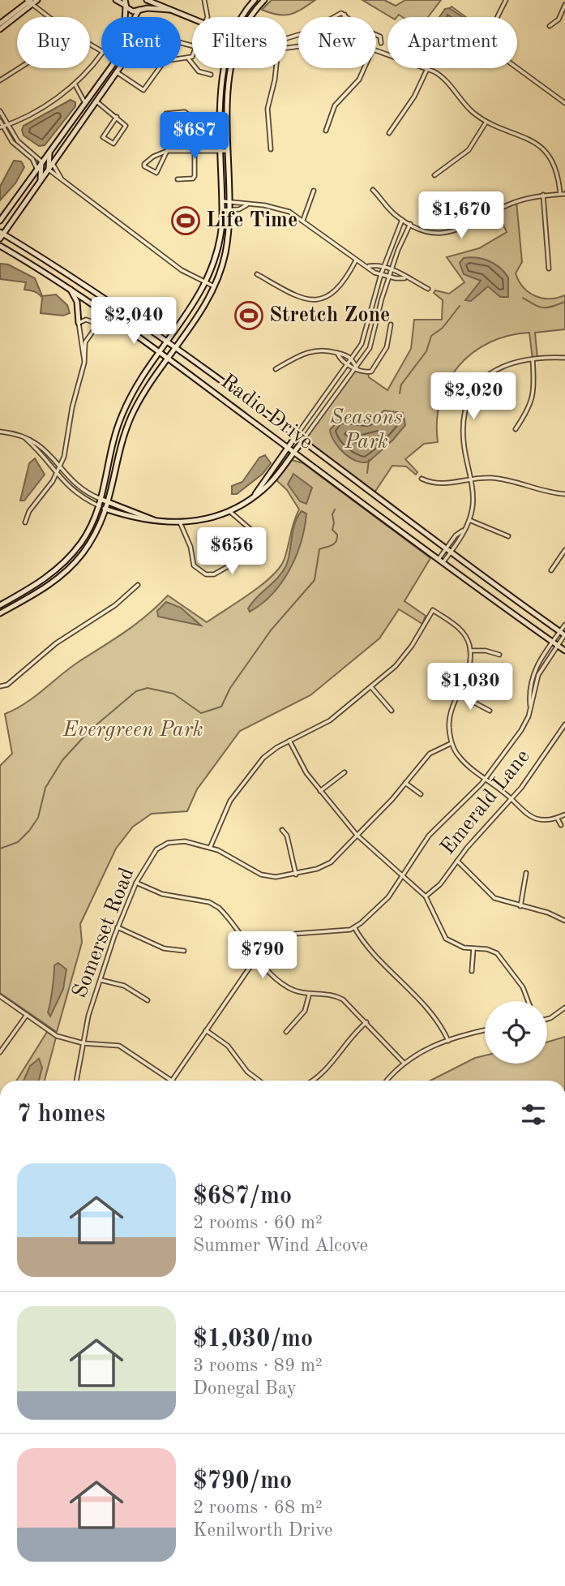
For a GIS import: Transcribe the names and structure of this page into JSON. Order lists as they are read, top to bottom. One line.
{"streets":{"street":["Radio Drive","Emerald Lane","Somerset Road"]},"parks":["Seasons Park","Evergreen Park"],"places":{"sports":["Life Time","Stretch Zone"]},"page":{"chip":["Buy","Rent","Filters","New","Apartment"],"price":["$687","$1,670","$2,040","$2,020","$656","$1,030","$790"],"heading":"7 homes","list":[{"name":"$687/mo","note":"2 rooms · 60 m² · Summer Wind Alcove"},{"name":"$1,030/mo","note":"3 rooms · 89 m² · Donegal Bay"},{"name":"$790/mo","note":"2 rooms · 68 m² · Kenilworth Drive"}]}}
